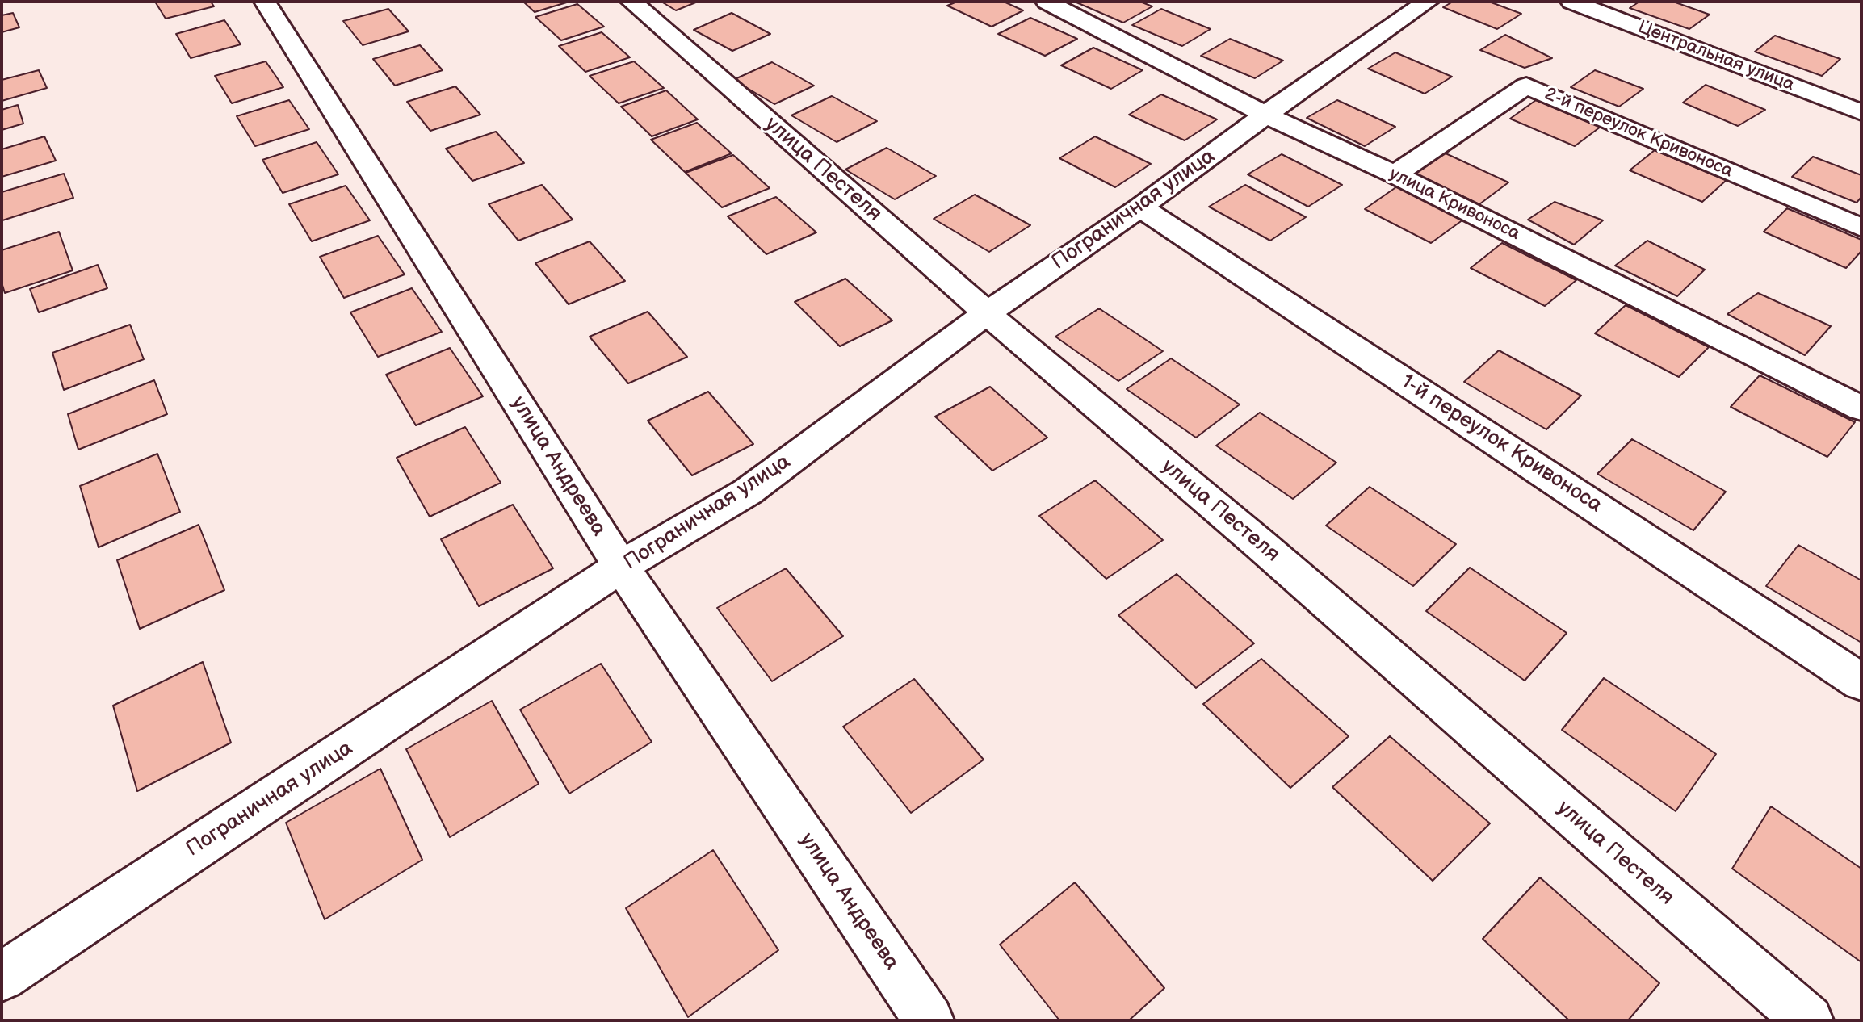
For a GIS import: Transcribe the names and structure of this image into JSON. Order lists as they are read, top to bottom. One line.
{"streets":{"street":["Центральная улица","2-й переулок Кривоноса","улица Пестеля","улица Кривоноса","Пограничная улица","1-й переулок Кривоноса","улица Андреева"]},"crossings":[["2-й переулок Кривоноса","улица Кривоноса"],["улица Пестеля","Пограничная улица"],["улица Кривоноса","Пограничная улица"],["Пограничная улица","1-й переулок Кривоноса"],["Пограничная улица","улица Андреева"]]}
